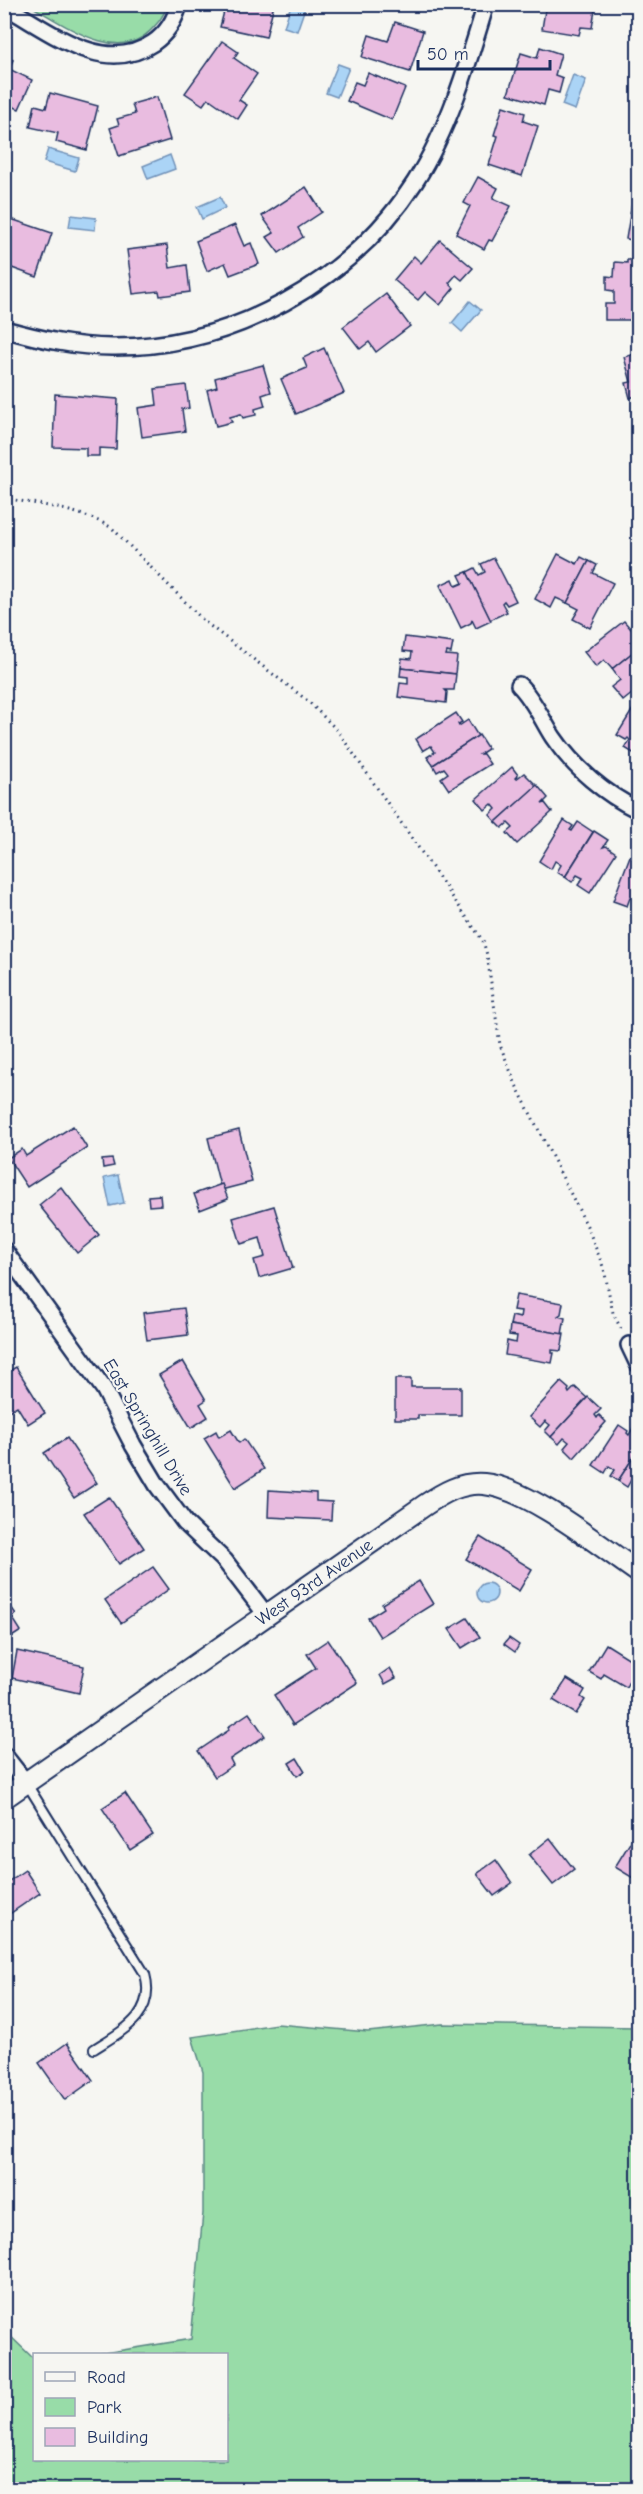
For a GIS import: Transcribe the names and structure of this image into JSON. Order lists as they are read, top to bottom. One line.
{"streets":{"street":["East Springhill Drive","West 93rd Avenue"]},"crossings":[["East Springhill Drive","West 93rd Avenue"]],"legend":["Road","Park","Building"],"scale_bar":"50 m"}
